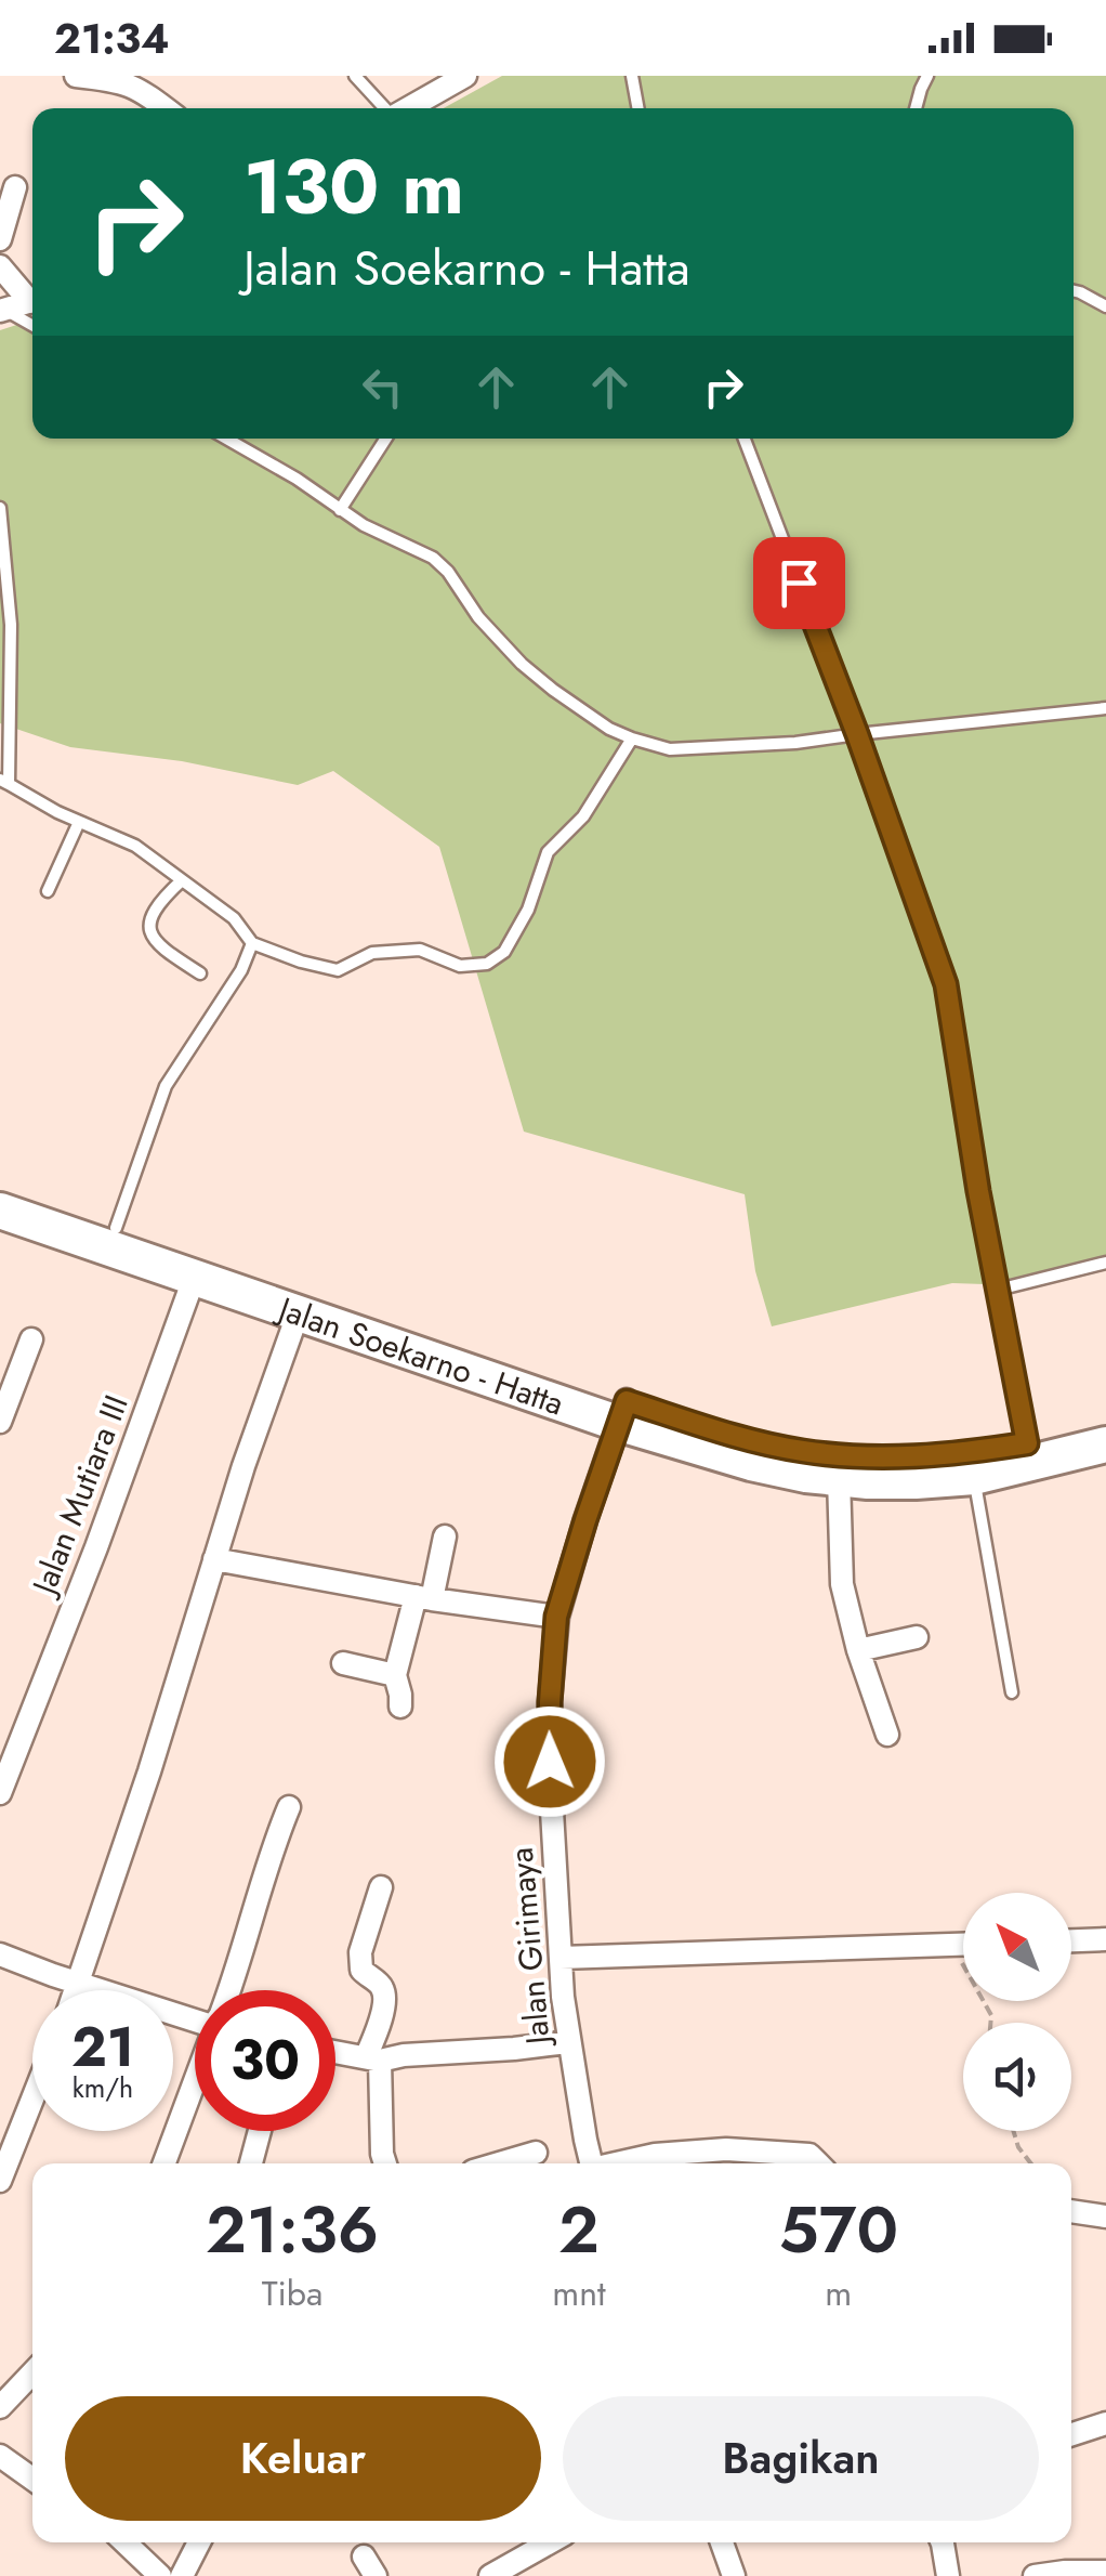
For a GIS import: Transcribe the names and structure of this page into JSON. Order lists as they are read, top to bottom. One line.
{"streets":{"highway":["Jalan Soekarno - Hatta"],"street":["Jalan Mutiara III","Jalan Girimaya"]},"crossings":[["Jalan Soekarno - Hatta","Jalan Mutiara III"],["Jalan Soekarno - Hatta","Jalan Girimaya"]],"north":"top left","page":{"status":"21:34","turn":["130 m","Jalan Soekarno - Hatta"],"speed":"21 km/h","limit":"30","eta":["21:36","Tiba","2","mnt","570","m"],"buttons":["Keluar","Bagikan"]}}
